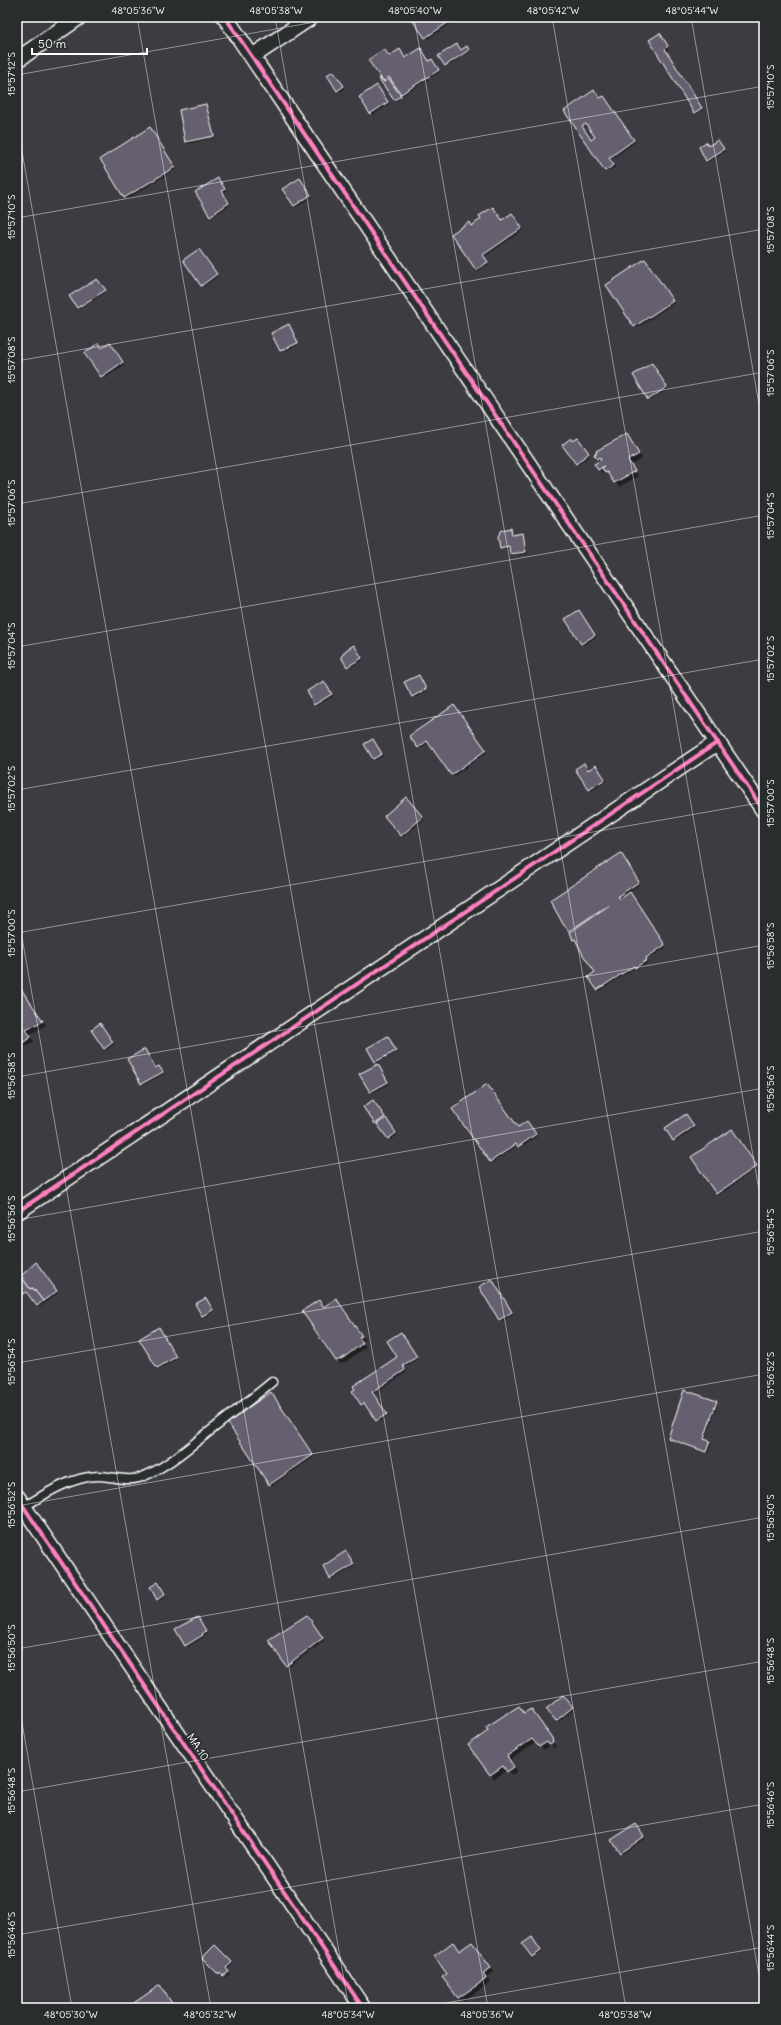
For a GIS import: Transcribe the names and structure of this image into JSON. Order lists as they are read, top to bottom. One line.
{"streets":{"street":["MA 10"]},"scale_bar":"50 m","coordinates":["48°05'36\"W","48°05'38\"W","48°05'40\"W","48°05'42\"W","48°05'44\"W","15°57'12\"S","15°57'10\"S","15°57'08\"S","15°57'06\"S","15°57'04\"S","15°57'02\"S","15°57'00\"S","15°56'58\"S","15°56'56\"S","15°56'54\"S","15°56'52\"S","15°56'50\"S","15°56'48\"S","15°56'46\"S","15°56'44\"S","48°05'30\"W","48°05'32\"W","48°05'34\"W"]}
